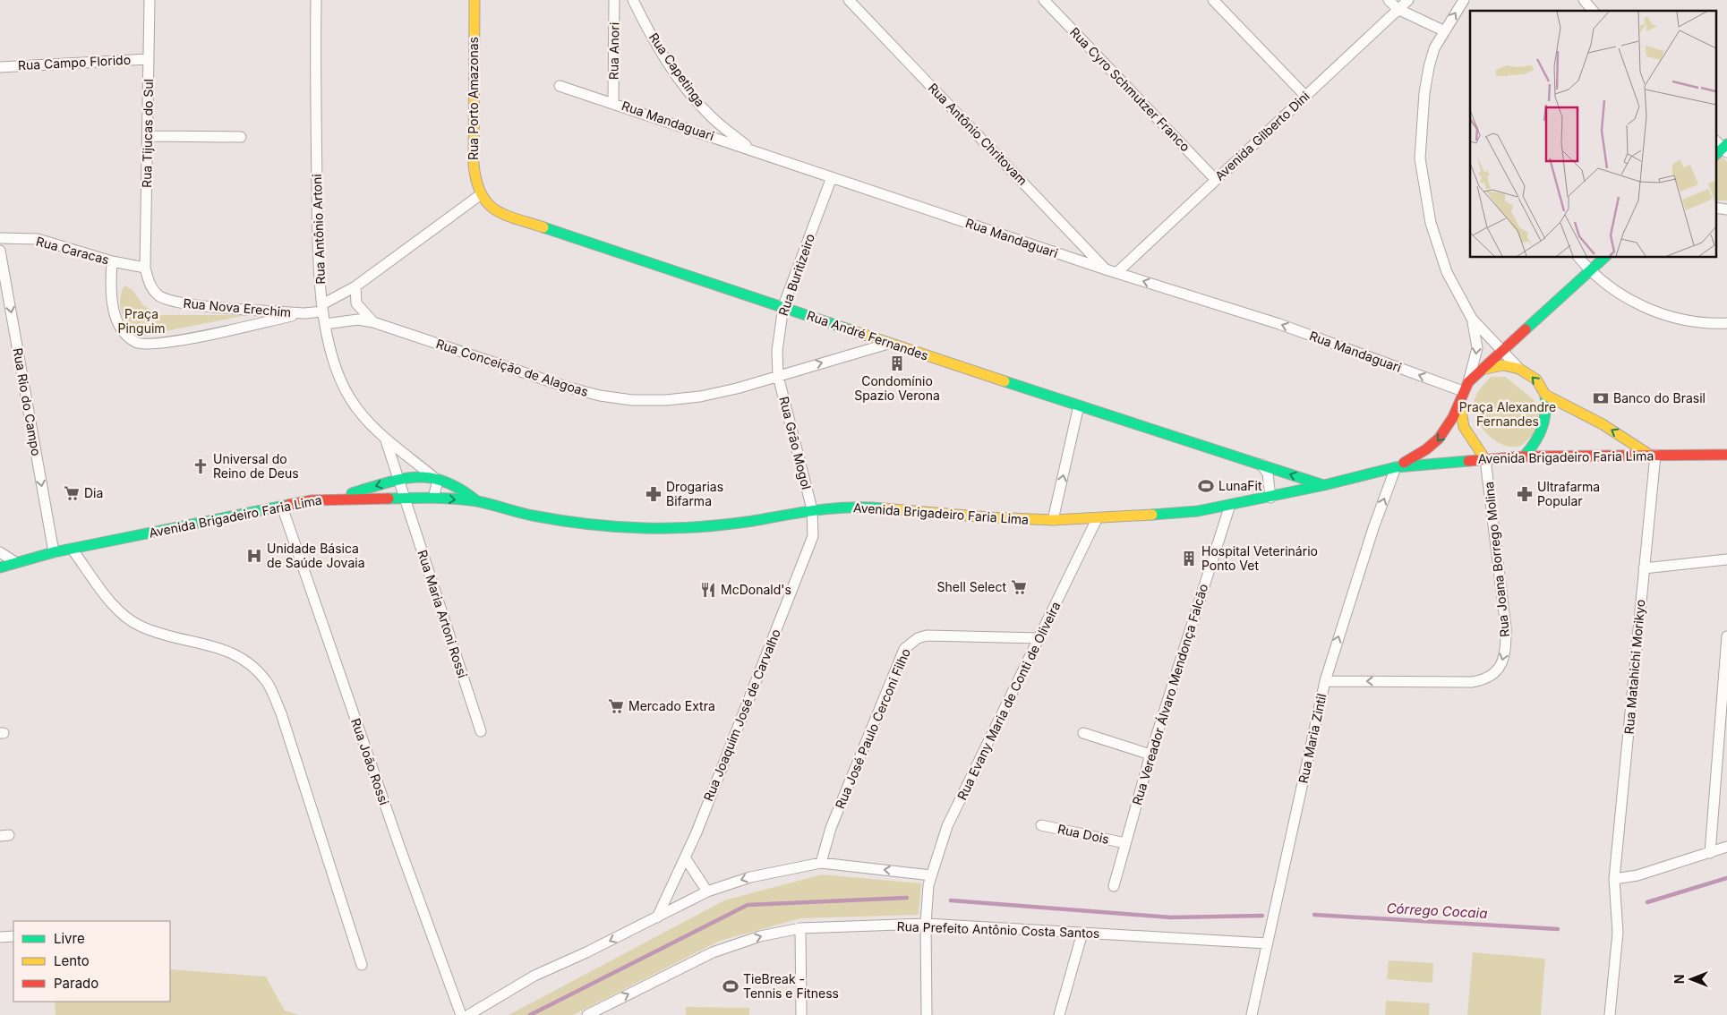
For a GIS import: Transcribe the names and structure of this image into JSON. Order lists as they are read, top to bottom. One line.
{"streets":{"main road":["Rua Porto Amazonas","Rua André Fernandes","Avenida Brigadeiro Faria Lima"],"street":["Rua Anori","Rua Campo Florido","Rua Capetinga","Rua Cyro Schmutzer Franco","Rua Mandaguari","Rua Tijucas do Sul","Rua Antônio Chritovam","Avenida Gilberto Dini","Rua Antônio Artoni","Rua Caracas","Rua Buritizeiro","Rua Nova Erechim","Rua Conceição de Alagoas","Rua Rio do Campo","Rua Grão Mogol","Rua Joana Borrego Molina","Rua Maria Artoni Rossi","Rua Matahichi Morikyo","Rua Vereador Álvaro Mendonça Falcão","Rua Evany Maria de Conti de Oliveira","Rua Joaquim José de Carvalho","Rua José Paulo Cerconi Filho","Rua Maria Zintil","Rua João Rossi","Rua Dois","Rua Prefeito Antônio Costa Santos"]},"crossings":[["Rua Anori","Rua Mandaguari"],["Rua Campo Florido","Rua Tijucas do Sul"],["Rua Capetinga","Rua Mandaguari"],["Rua Cyro Schmutzer Franco","Avenida Gilberto Dini"],["Rua Porto Amazonas","Rua Nova Erechim"],["Rua Porto Amazonas","Rua André Fernandes"],["Rua Mandaguari","Rua Antônio Chritovam"],["Rua Mandaguari","Avenida Gilberto Dini"],["Rua Mandaguari","Rua Buritizeiro"],["Rua Mandaguari","Avenida Brigadeiro Faria Lima"],["Rua Mandaguari","Rua Joana Borrego Molina"],["Rua Tijucas do Sul","Rua Caracas"],["Rua Tijucas do Sul","Rua Nova Erechim"],["Rua Antônio Artoni","Rua Nova Erechim"],["Rua Antônio Artoni","Rua Conceição de Alagoas"],["Rua Antônio Artoni","Avenida Brigadeiro Faria Lima"],["Rua Antônio Artoni","Rua Maria Artoni Rossi"],["Rua Caracas","Rua Nova Erechim"],["Rua Buritizeiro","Rua André Fernandes"],["Rua Buritizeiro","Rua Conceição de Alagoas"],["Rua Buritizeiro","Rua Grão Mogol"],["Rua Nova Erechim","Rua André Fernandes"],["Rua Nova Erechim","Rua Conceição de Alagoas"],["Rua André Fernandes","Rua Conceição de Alagoas"],["Rua André Fernandes","Avenida Brigadeiro Faria Lima"],["Rua Conceição de Alagoas","Rua Grão Mogol"],["Rua Rio do Campo","Avenida Brigadeiro Faria Lima"],["Rua Grão Mogol","Avenida Brigadeiro Faria Lima"],["Rua Grão Mogol","Rua Joaquim José de Carvalho"],["Avenida Brigadeiro Faria Lima","Rua Joana Borrego Molina"],["Avenida Brigadeiro Faria Lima","Rua Maria Artoni Rossi"],["Avenida Brigadeiro Faria Lima","Rua Matahichi Morikyo"],["Avenida Brigadeiro Faria Lima","Rua Vereador Álvaro Mendonça Falcão"],["Avenida Brigadeiro Faria Lima","Rua Evany Maria de Conti de Oliveira"],["Avenida Brigadeiro Faria Lima","Rua Joaquim José de Carvalho"],["Avenida Brigadeiro Faria Lima","Rua Maria Zintil"],["Avenida Brigadeiro Faria Lima","Rua João Rossi"],["Rua Joana Borrego Molina","Rua Maria Zintil"],["Rua Vereador Álvaro Mendonça Falcão","Rua Dois"],["Rua Evany Maria de Conti de Oliveira","Rua José Paulo Cerconi Filho"],["Rua Evany Maria de Conti de Oliveira","Rua Prefeito Antônio Costa Santos"],["Rua Maria Zintil","Rua Prefeito Antônio Costa Santos"]],"one_way":["Rua Mandaguari","Rua Rio do Campo","Rua Maria Zintil"],"water":["Córrego Cocaia"],"parks":["Praça Pinguim","Praça Alexandre Fernandes"],"places":{"building":["Condomínio Spazio Verona","Hospital Veterinário Ponto Vet"],"bank":["Banco do Brasil"],"church":["Universal do Reino de Deus"],"sports":["LunaFit","TieBreak - Tennis e Fitness"],"supermarket":["Dia","Shell Select","Mercado Extra"],"pharmacy":["Drogarias Bifarma","Ultrafarma Popular"],"hospital":["Unidade Básica de Saúde Jovaia"],"restaurant":["McDonald's"]},"legend":["Livre","Lento","Parado"],"north":"left"}
